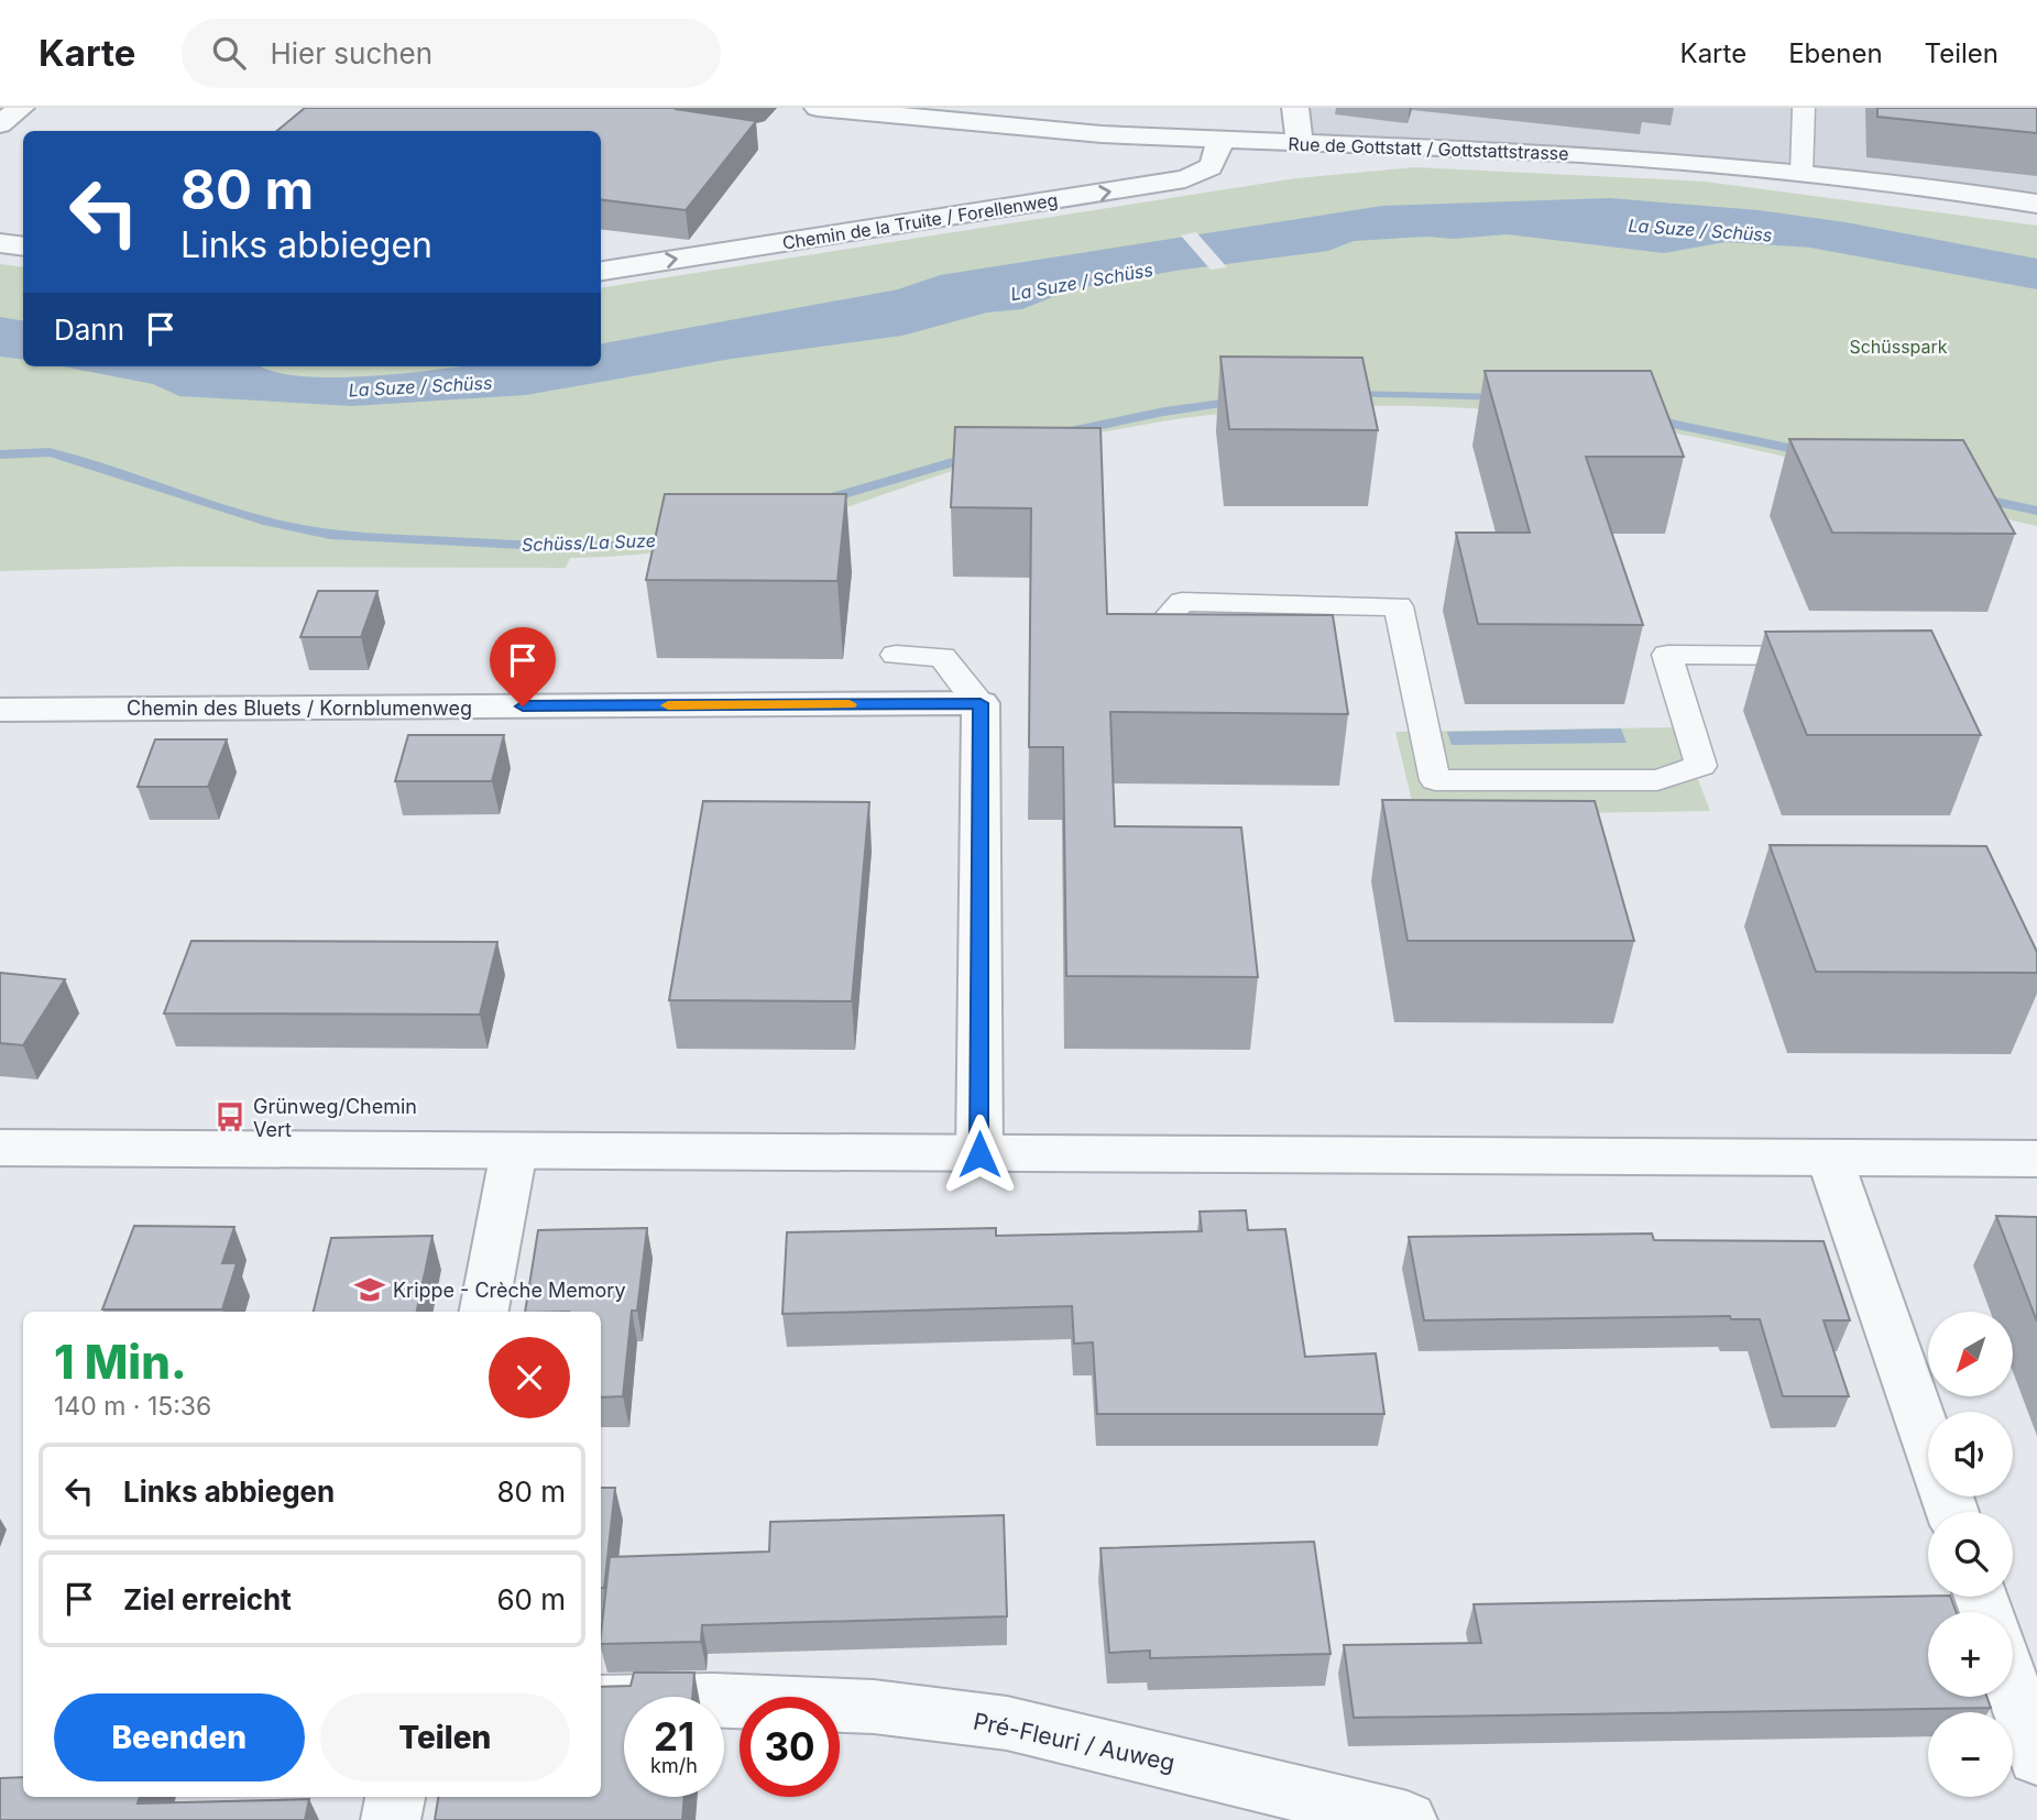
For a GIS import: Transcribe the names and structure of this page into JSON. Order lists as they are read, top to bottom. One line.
{"streets":{"street":["Rue de Gottstatt / Gottstattstrasse","Chemin de la Truite / Forellenweg","Chemin des Bluets / Kornblumenweg","Pré-Fleuri / Auweg"]},"crossings":[["Rue de Gottstatt / Gottstattstrasse","Chemin de la Truite / Forellenweg"]],"one_way":["Chemin de la Truite / Forellenweg"],"water":["La Suze / Schüss","Schüss/La Suze"],"parks":["Schüsspark"],"places":{"bus stop":["Grünweg/Chemin Vert"],"school or university":["Krippe - Crèche Memory"]},"north":"bottom left","page":{"header":"Karte","search":"Hier suchen","nav":["Karte","Ebenen","Teilen"],"turn":["80 m","Links abbiegen"],"then":"Dann","map_buttons":["+","−"],"heading":["1 Min.","140 m · 15:36"],"list":[{"name":"Links abbiegen","value":"80 m"},{"name":"Ziel erreicht","value":"60 m"}],"buttons":["Beenden","Teilen"],"speed":"21 km/h","limit":"30"}}
